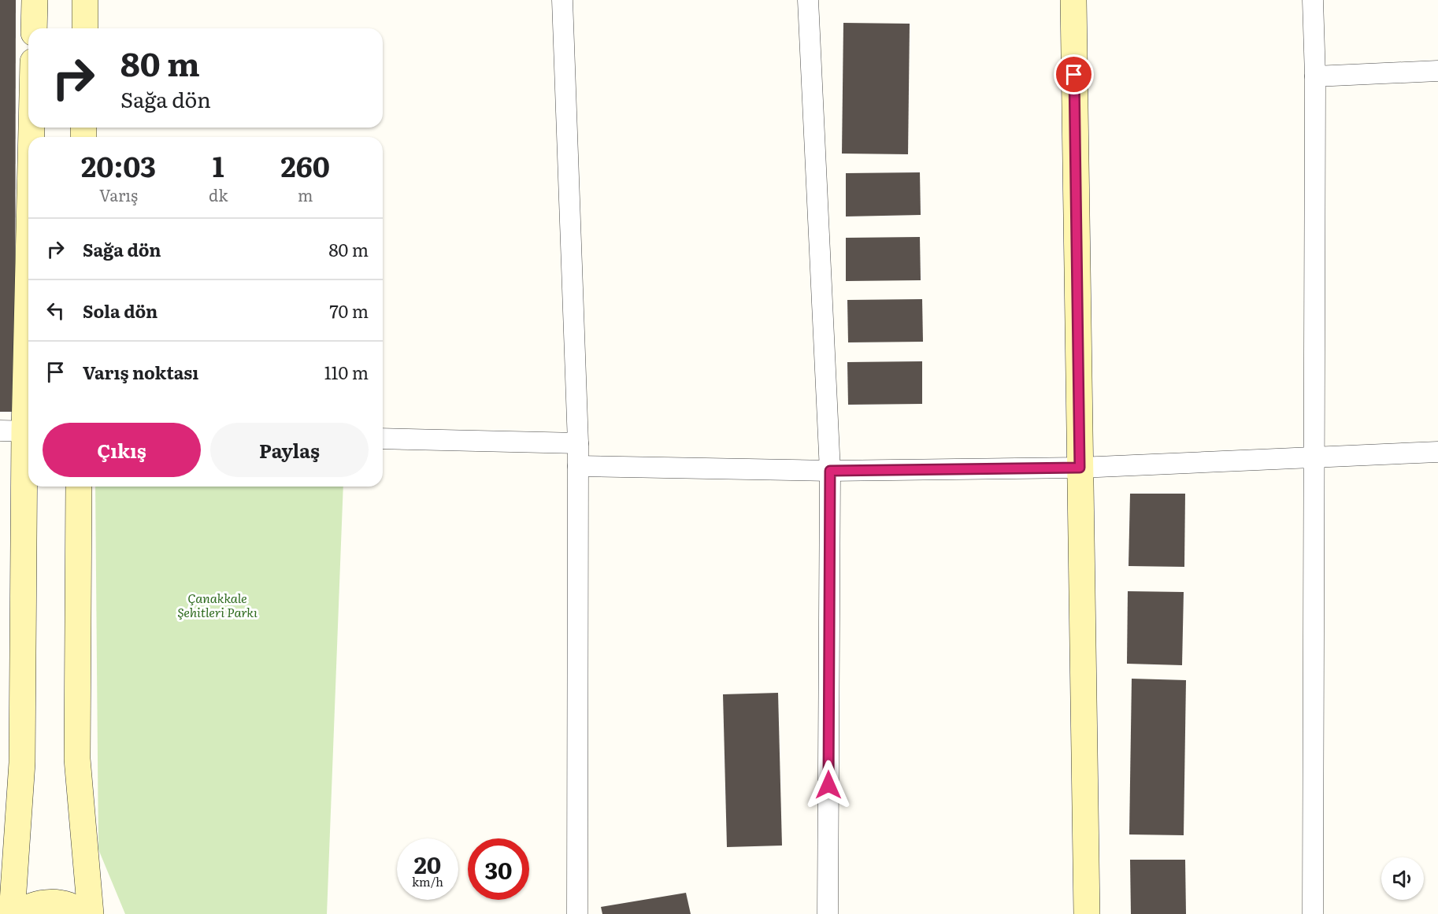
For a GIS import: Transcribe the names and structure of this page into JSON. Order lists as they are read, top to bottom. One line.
{"parks":["Çanakkale Şehitleri Parkı"],"page":{"turn":["80 m","Sağa dön"],"eta":["20:03","Varış","1","dk","260","m"],"list":[{"name":"Sağa dön","value":"80 m"},{"name":"Sola dön","value":"70 m"},{"name":"Varış noktası","value":"110 m"}],"buttons":["Çıkış","Paylaş"],"speed":"20 km/h","limit":"30"}}
